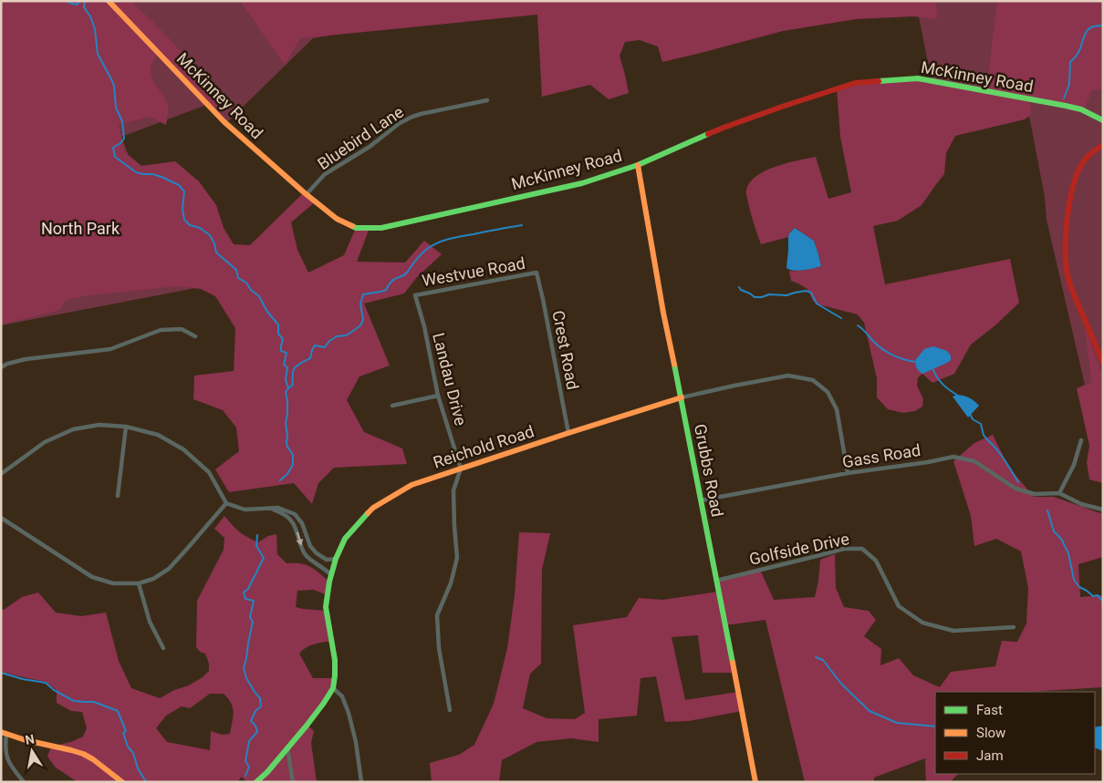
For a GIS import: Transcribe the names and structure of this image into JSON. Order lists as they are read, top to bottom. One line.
{"streets":{"street":["McKinney Road","Bluebird Lane","Westvue Road","Crest Road","Landau Drive","Reichold Road","Gass Road","Grubbs Road","Golfside Drive"]},"crossings":[["McKinney Road","Bluebird Lane"],["McKinney Road","Grubbs Road"],["Westvue Road","Crest Road"],["Westvue Road","Landau Drive"],["Crest Road","Reichold Road"],["Landau Drive","Reichold Road"],["Reichold Road","Gass Road"],["Reichold Road","Grubbs Road"],["Gass Road","Grubbs Road"],["Grubbs Road","Golfside Drive"]],"parks":["North Park"],"legend":["Fast","Slow","Jam"],"north":"top"}
